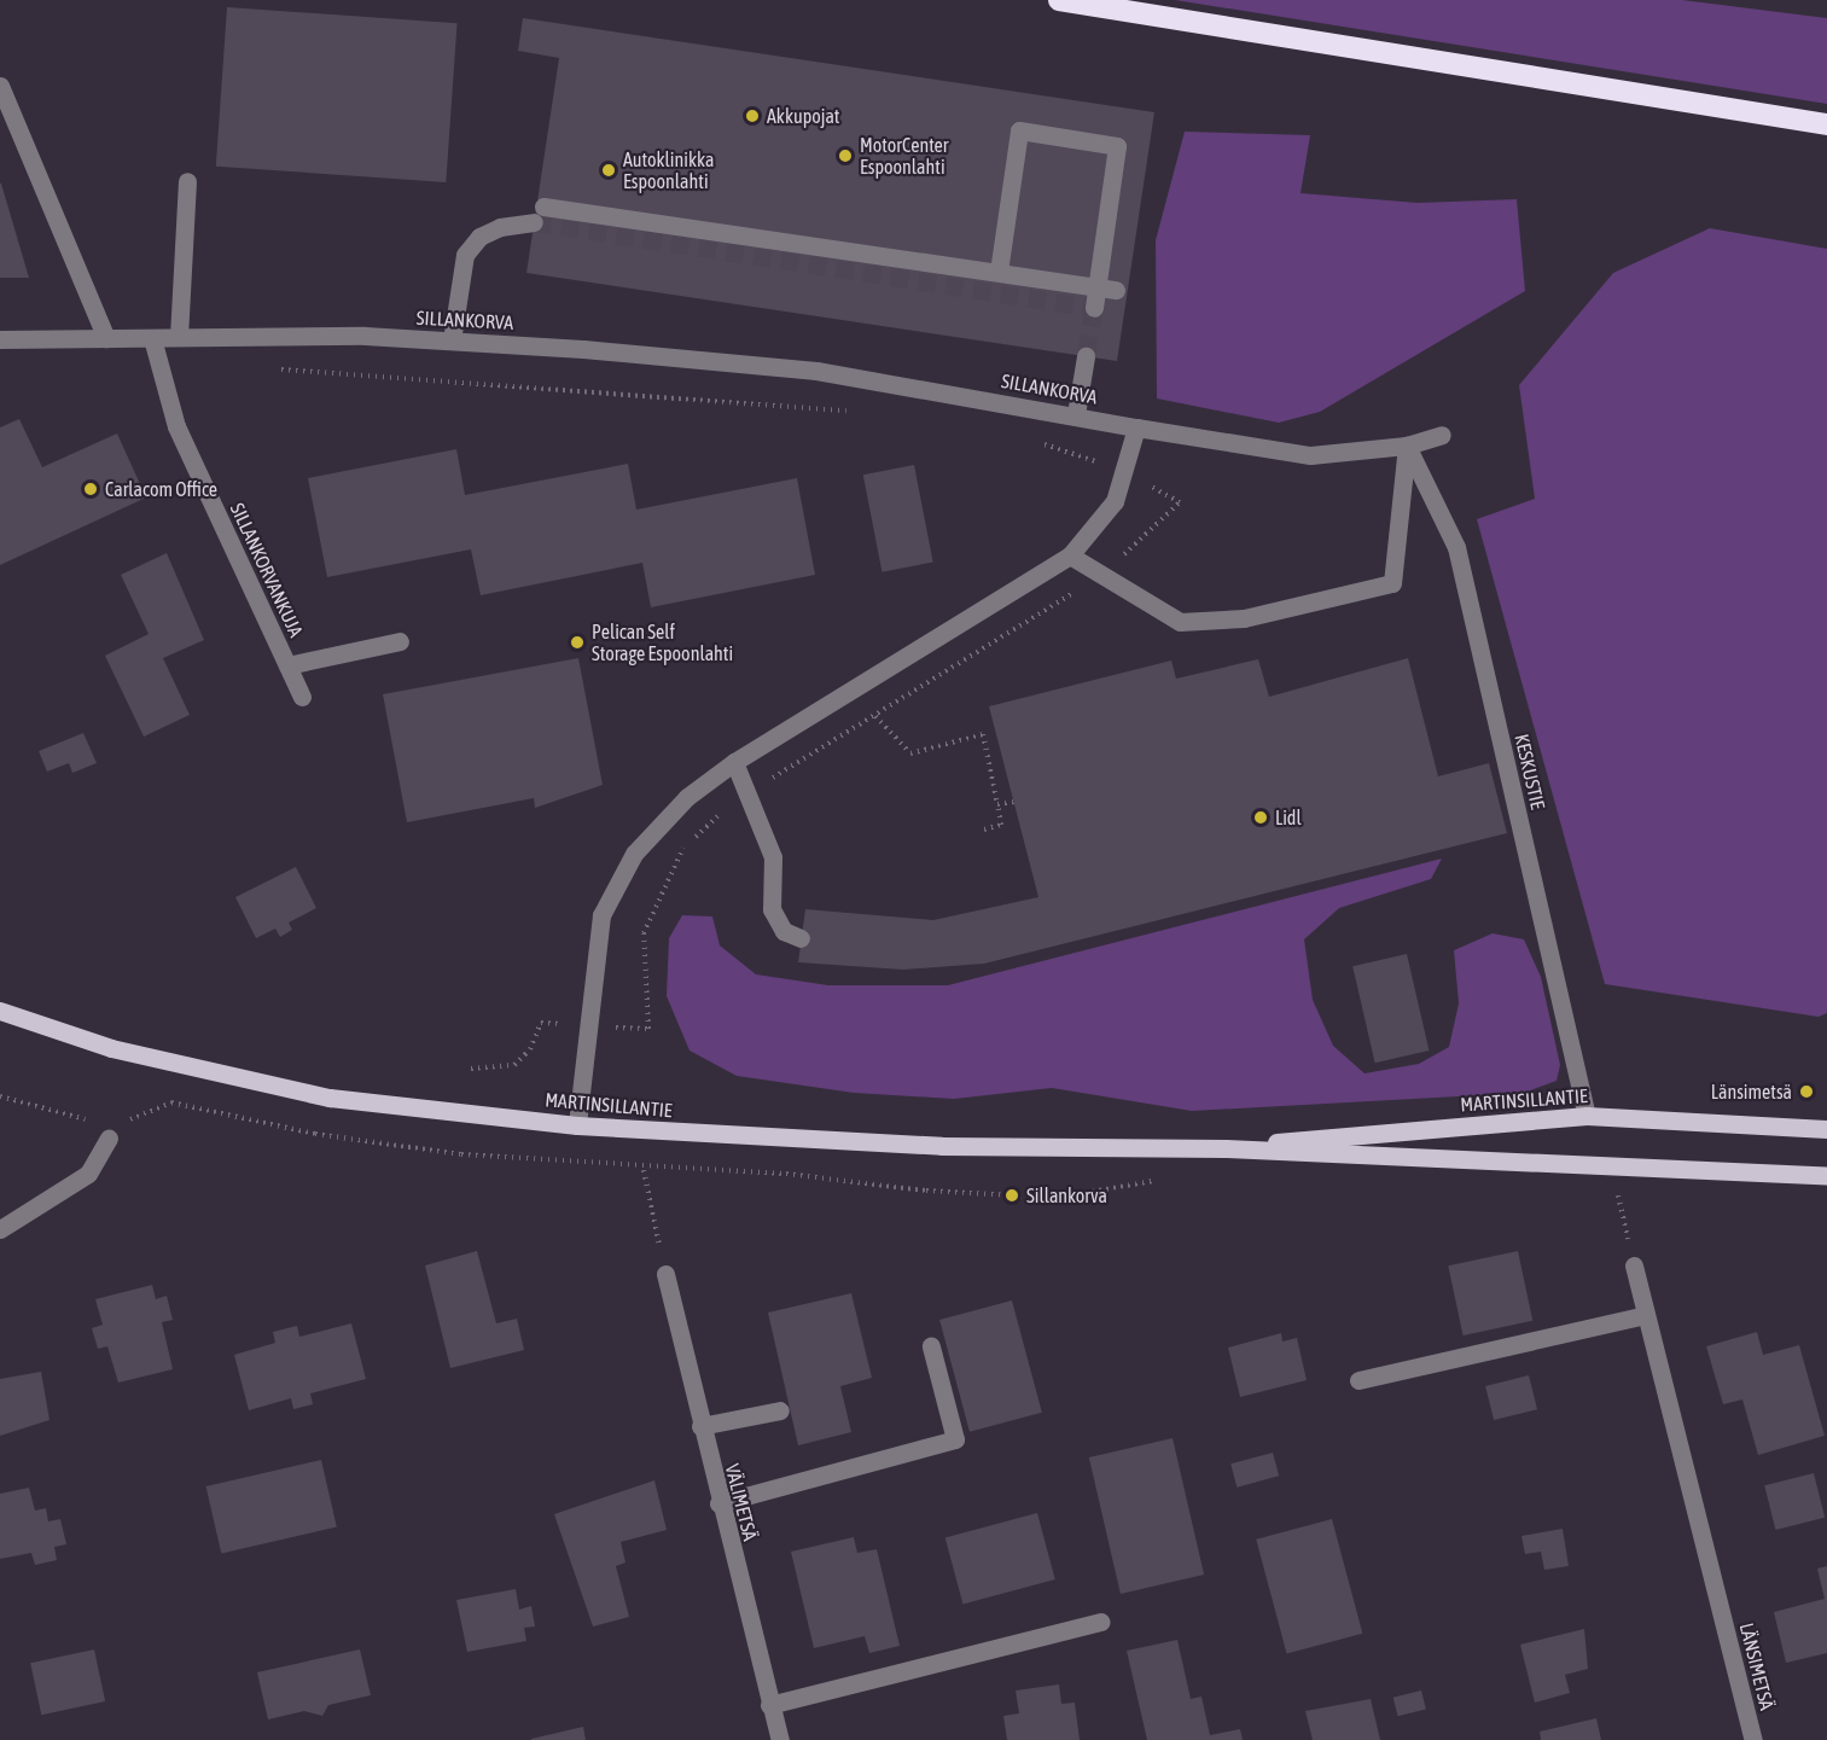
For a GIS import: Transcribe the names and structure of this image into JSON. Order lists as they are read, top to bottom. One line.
{"streets":{"main road":["MARTINSILLANTIE"],"street":["SILLANKORVA","SILLANKORVANKUJA","KESKUSTIE","VÄLIMETSÄ","LÄNSIMETSÄ"]},"crossings":[["SILLANKORVA","SILLANKORVANKUJA"],["KESKUSTIE","MARTINSILLANTIE"]],"places":["Akkupojat","MotorCenter Espoonlahti","Autoklinikka Espoonlahti","Carlacom Office","Pelican Self Storage Espoonlahti","Lidl","Länsimetsä","Sillankorva"]}
